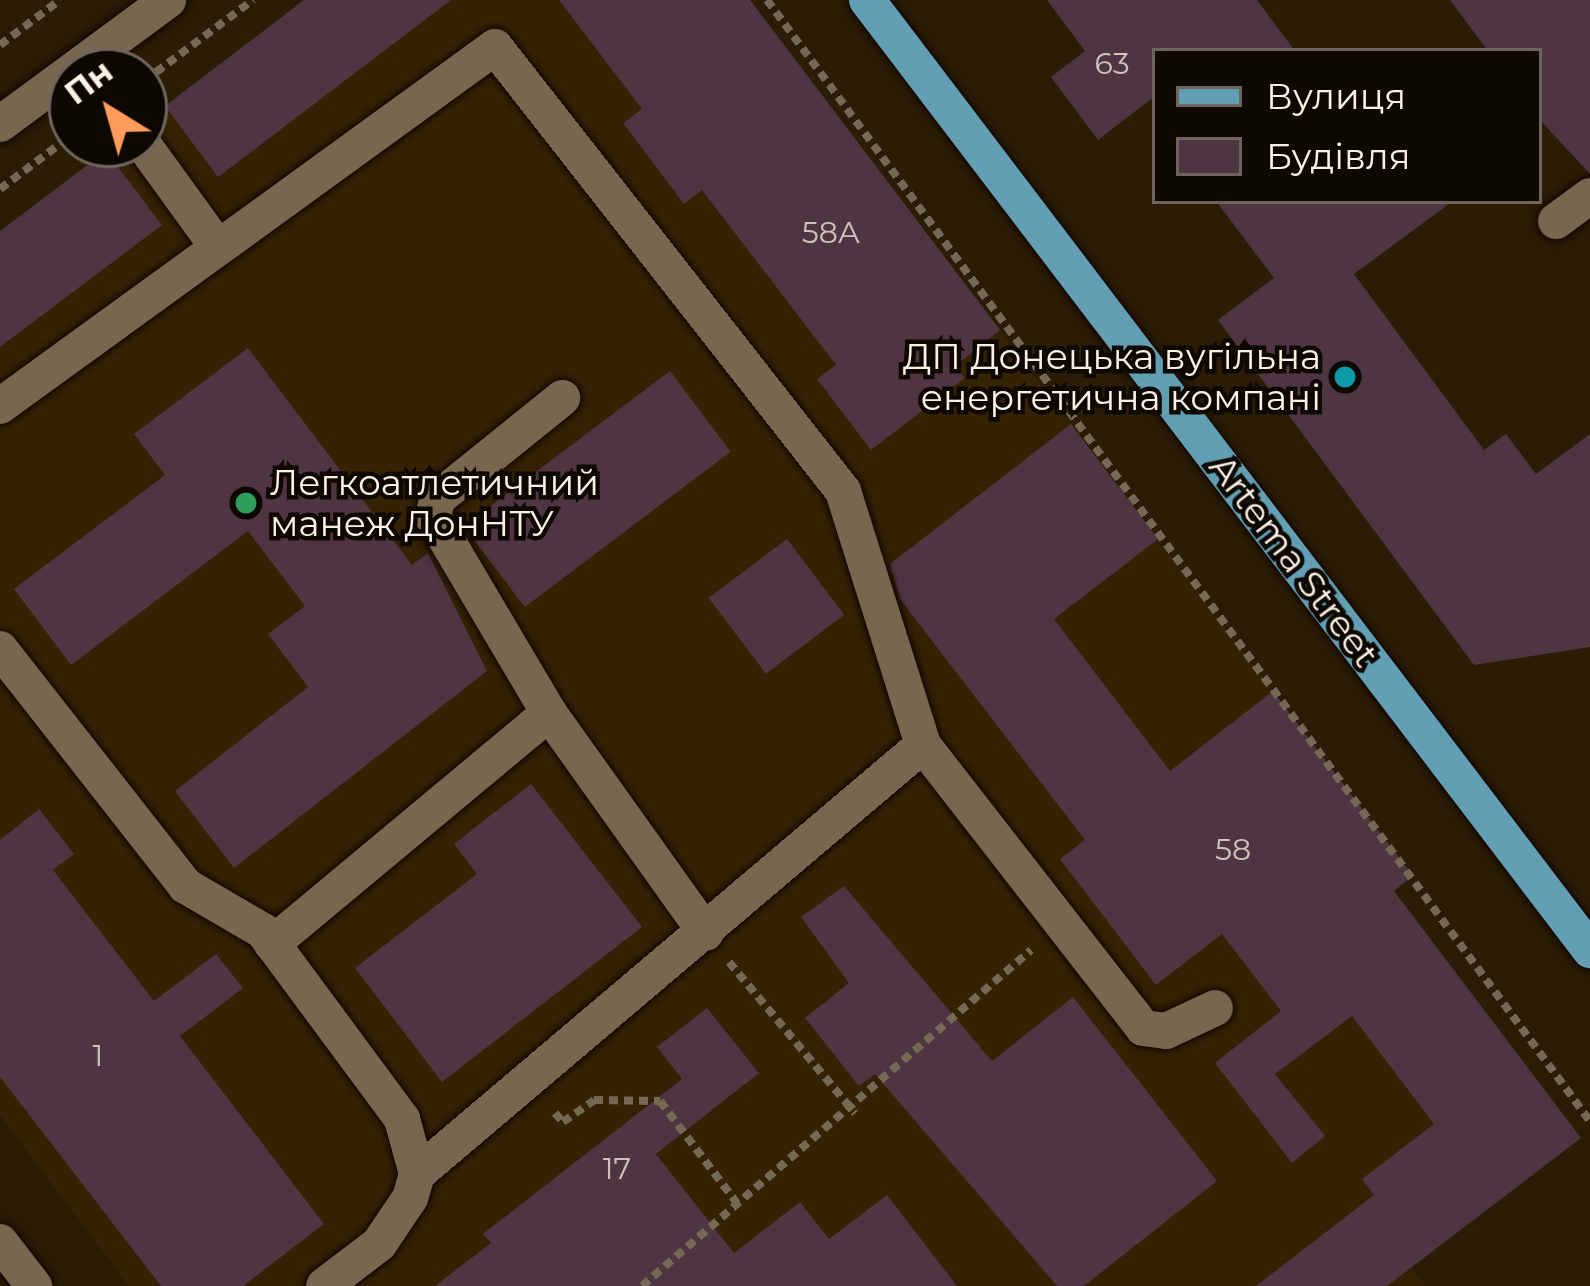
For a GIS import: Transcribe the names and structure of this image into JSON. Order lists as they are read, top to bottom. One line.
{"streets":{"main road":["Artema Street"]},"places":["ДП Донецька вугільна енергетична компані","Легкоатлетичний манеж ДонНТУ"],"house_numbers":["63","58А","58","1","17"],"legend":["Вулиця","Будівля"],"north":"top left"}
